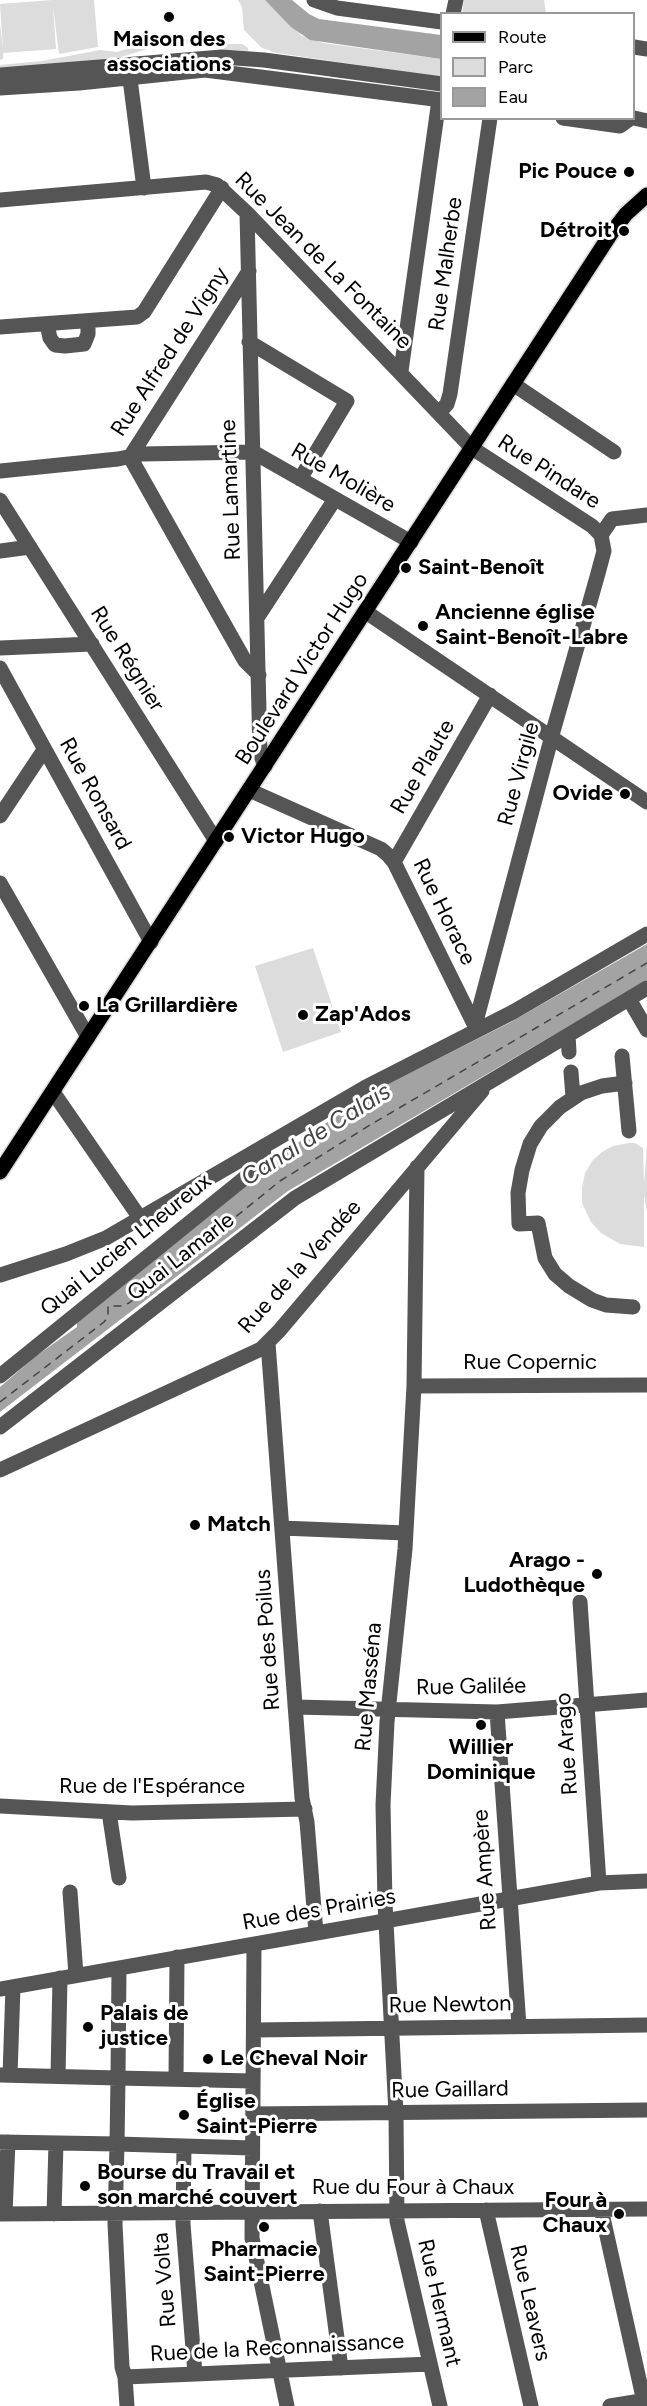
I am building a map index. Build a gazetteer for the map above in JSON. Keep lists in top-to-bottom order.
{
  "streets": {
    "main road": ["Boulevard Victor Hugo"],
    "street": [
      "Rue Jean de La Fontaine",
      "Rue Malherbe",
      "Rue Alfred de Vigny",
      "Rue Pindare",
      "Rue Molière",
      "Rue Lamartine",
      "Rue Régnier",
      "Rue Plaute",
      "Rue Virgile",
      "Rue Ronsard",
      "Rue Horace",
      "Quai Lucien Lheureux",
      "Quai Lamarle",
      "Rue de la Vendée",
      "Rue Copernic",
      "Rue des Poilus",
      "Rue Masséna",
      "Rue Galilée",
      "Rue Arago",
      "Rue de l'Espérance",
      "Rue Ampère",
      "Rue des Prairies",
      "Rue Newton",
      "Rue Gaillard",
      "Rue du Four à Chaux",
      "Rue Volta",
      "Rue Hermant",
      "Rue Leavers",
      "Rue de la Reconnaissance"
    ]
  },
  "crossings": [
    ["Rue Jean de La Fontaine", "Rue Malherbe"],
    ["Rue Jean de La Fontaine", "Rue Pindare"],
    ["Rue Jean de La Fontaine", "Rue Lamartine"],
    ["Rue Jean de La Fontaine", "Boulevard Victor Hugo"],
    ["Rue Alfred de Vigny", "Rue Lamartine"],
    ["Rue Pindare", "Boulevard Victor Hugo"],
    ["Rue Pindare", "Rue Virgile"],
    ["Rue Molière", "Rue Lamartine"],
    ["Rue Molière", "Boulevard Victor Hugo"],
    ["Rue Lamartine", "Boulevard Victor Hugo"],
    ["Rue Régnier", "Boulevard Victor Hugo"],
    ["Boulevard Victor Hugo", "Rue Ronsard"],
    ["Boulevard Victor Hugo", "Rue Horace"],
    ["Rue Plaute", "Rue Horace"],
    ["Rue Virgile", "Rue Horace"],
    ["Quai Lamarle", "Rue de la Vendée"],
    ["Rue de la Vendée", "Rue des Poilus"],
    ["Rue de la Vendée", "Rue Masséna"],
    ["Rue Copernic", "Rue Masséna"],
    ["Rue des Poilus", "Rue Galilée"],
    ["Rue des Poilus", "Rue de l'Espérance"],
    ["Rue des Poilus", "Rue des Prairies"],
    ["Rue Masséna", "Rue Galilée"],
    ["Rue Masséna", "Rue des Prairies"],
    ["Rue Masséna", "Rue Newton"],
    ["Rue Masséna", "Rue Gaillard"],
    ["Rue Masséna", "Rue du Four à Chaux"],
    ["Rue Masséna", "Rue Hermant"],
    ["Rue Galilée", "Rue Arago"],
    ["Rue Galilée", "Rue Ampère"],
    ["Rue Arago", "Rue des Prairies"],
    ["Rue Ampère", "Rue des Prairies"],
    ["Rue Ampère", "Rue Newton"],
    ["Rue du Four à Chaux", "Rue Volta"],
    ["Rue du Four à Chaux", "Rue Hermant"],
    ["Rue du Four à Chaux", "Rue Leavers"],
    ["Rue Volta", "Rue de la Reconnaissance"],
    ["Rue Hermant", "Rue de la Reconnaissance"]
  ],
  "water": ["Canal de Calais"],
  "places": [
    "Maison des associations",
    "Pic Pouce",
    "Détroit",
    "Saint-Benoît",
    "Ancienne église Saint-Benoît-Labre",
    "Ovide",
    "Victor Hugo",
    "La Grillardière",
    "Zap'Ados",
    "Match",
    "Arago - Ludothèque",
    "Willier Dominique",
    "Palais de justice",
    "Le Cheval Noir",
    "Église Saint-Pierre",
    "Bourse du Travail et son marché couvert",
    "Four à Chaux",
    "Pharmacie Saint-Pierre"
  ],
  "legend": ["Route", "Parc", "Eau"]
}
